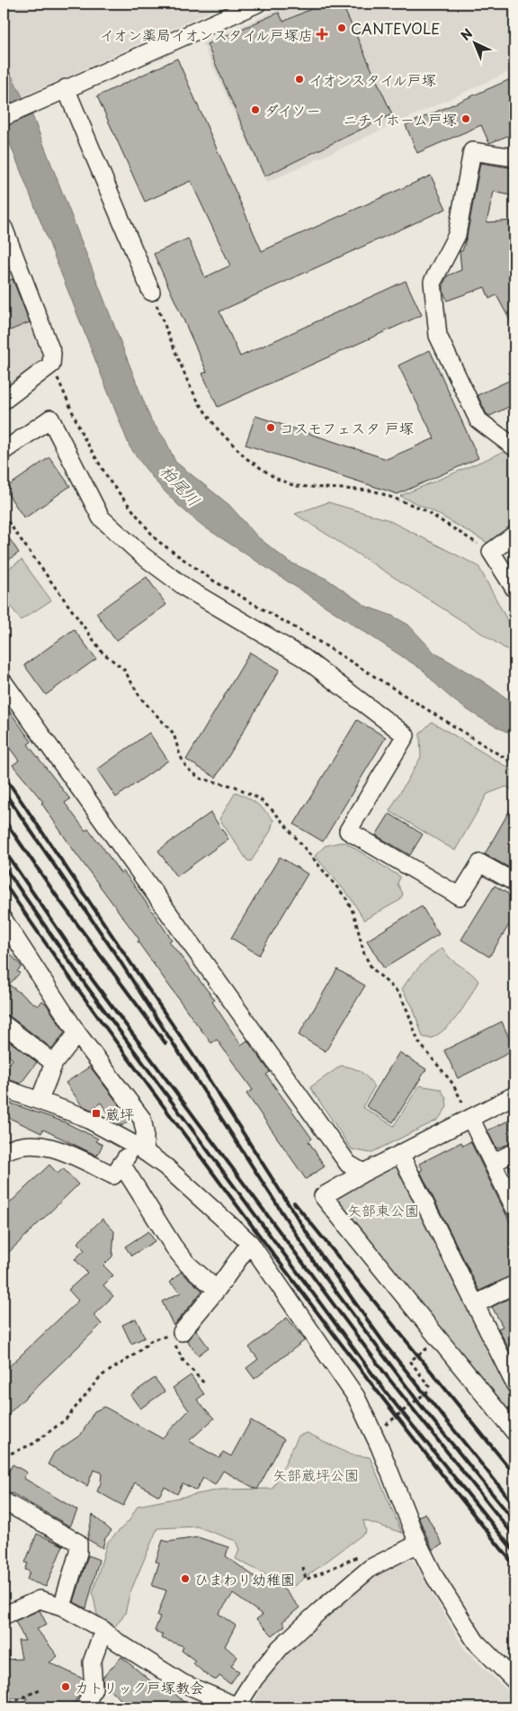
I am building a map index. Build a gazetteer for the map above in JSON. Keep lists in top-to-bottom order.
{
  "water": ["柏尾川"],
  "parks": ["矢部東公園", "矢部蔵坪公園"],
  "places": {
    "other": [
      "CANTEVOLE",
      "イオンスタイル戸塚",
      "ダイソー",
      "ニチイホーム戸塚",
      "コスモフェスタ 戸塚",
      "ひまわり幼稚園",
      "カトリック戸塚教会"
    ],
    "health": ["イオン薬局イオンスタイル戸塚店"],
    "transit": ["蔵坪"]
  },
  "north": "top left"
}
